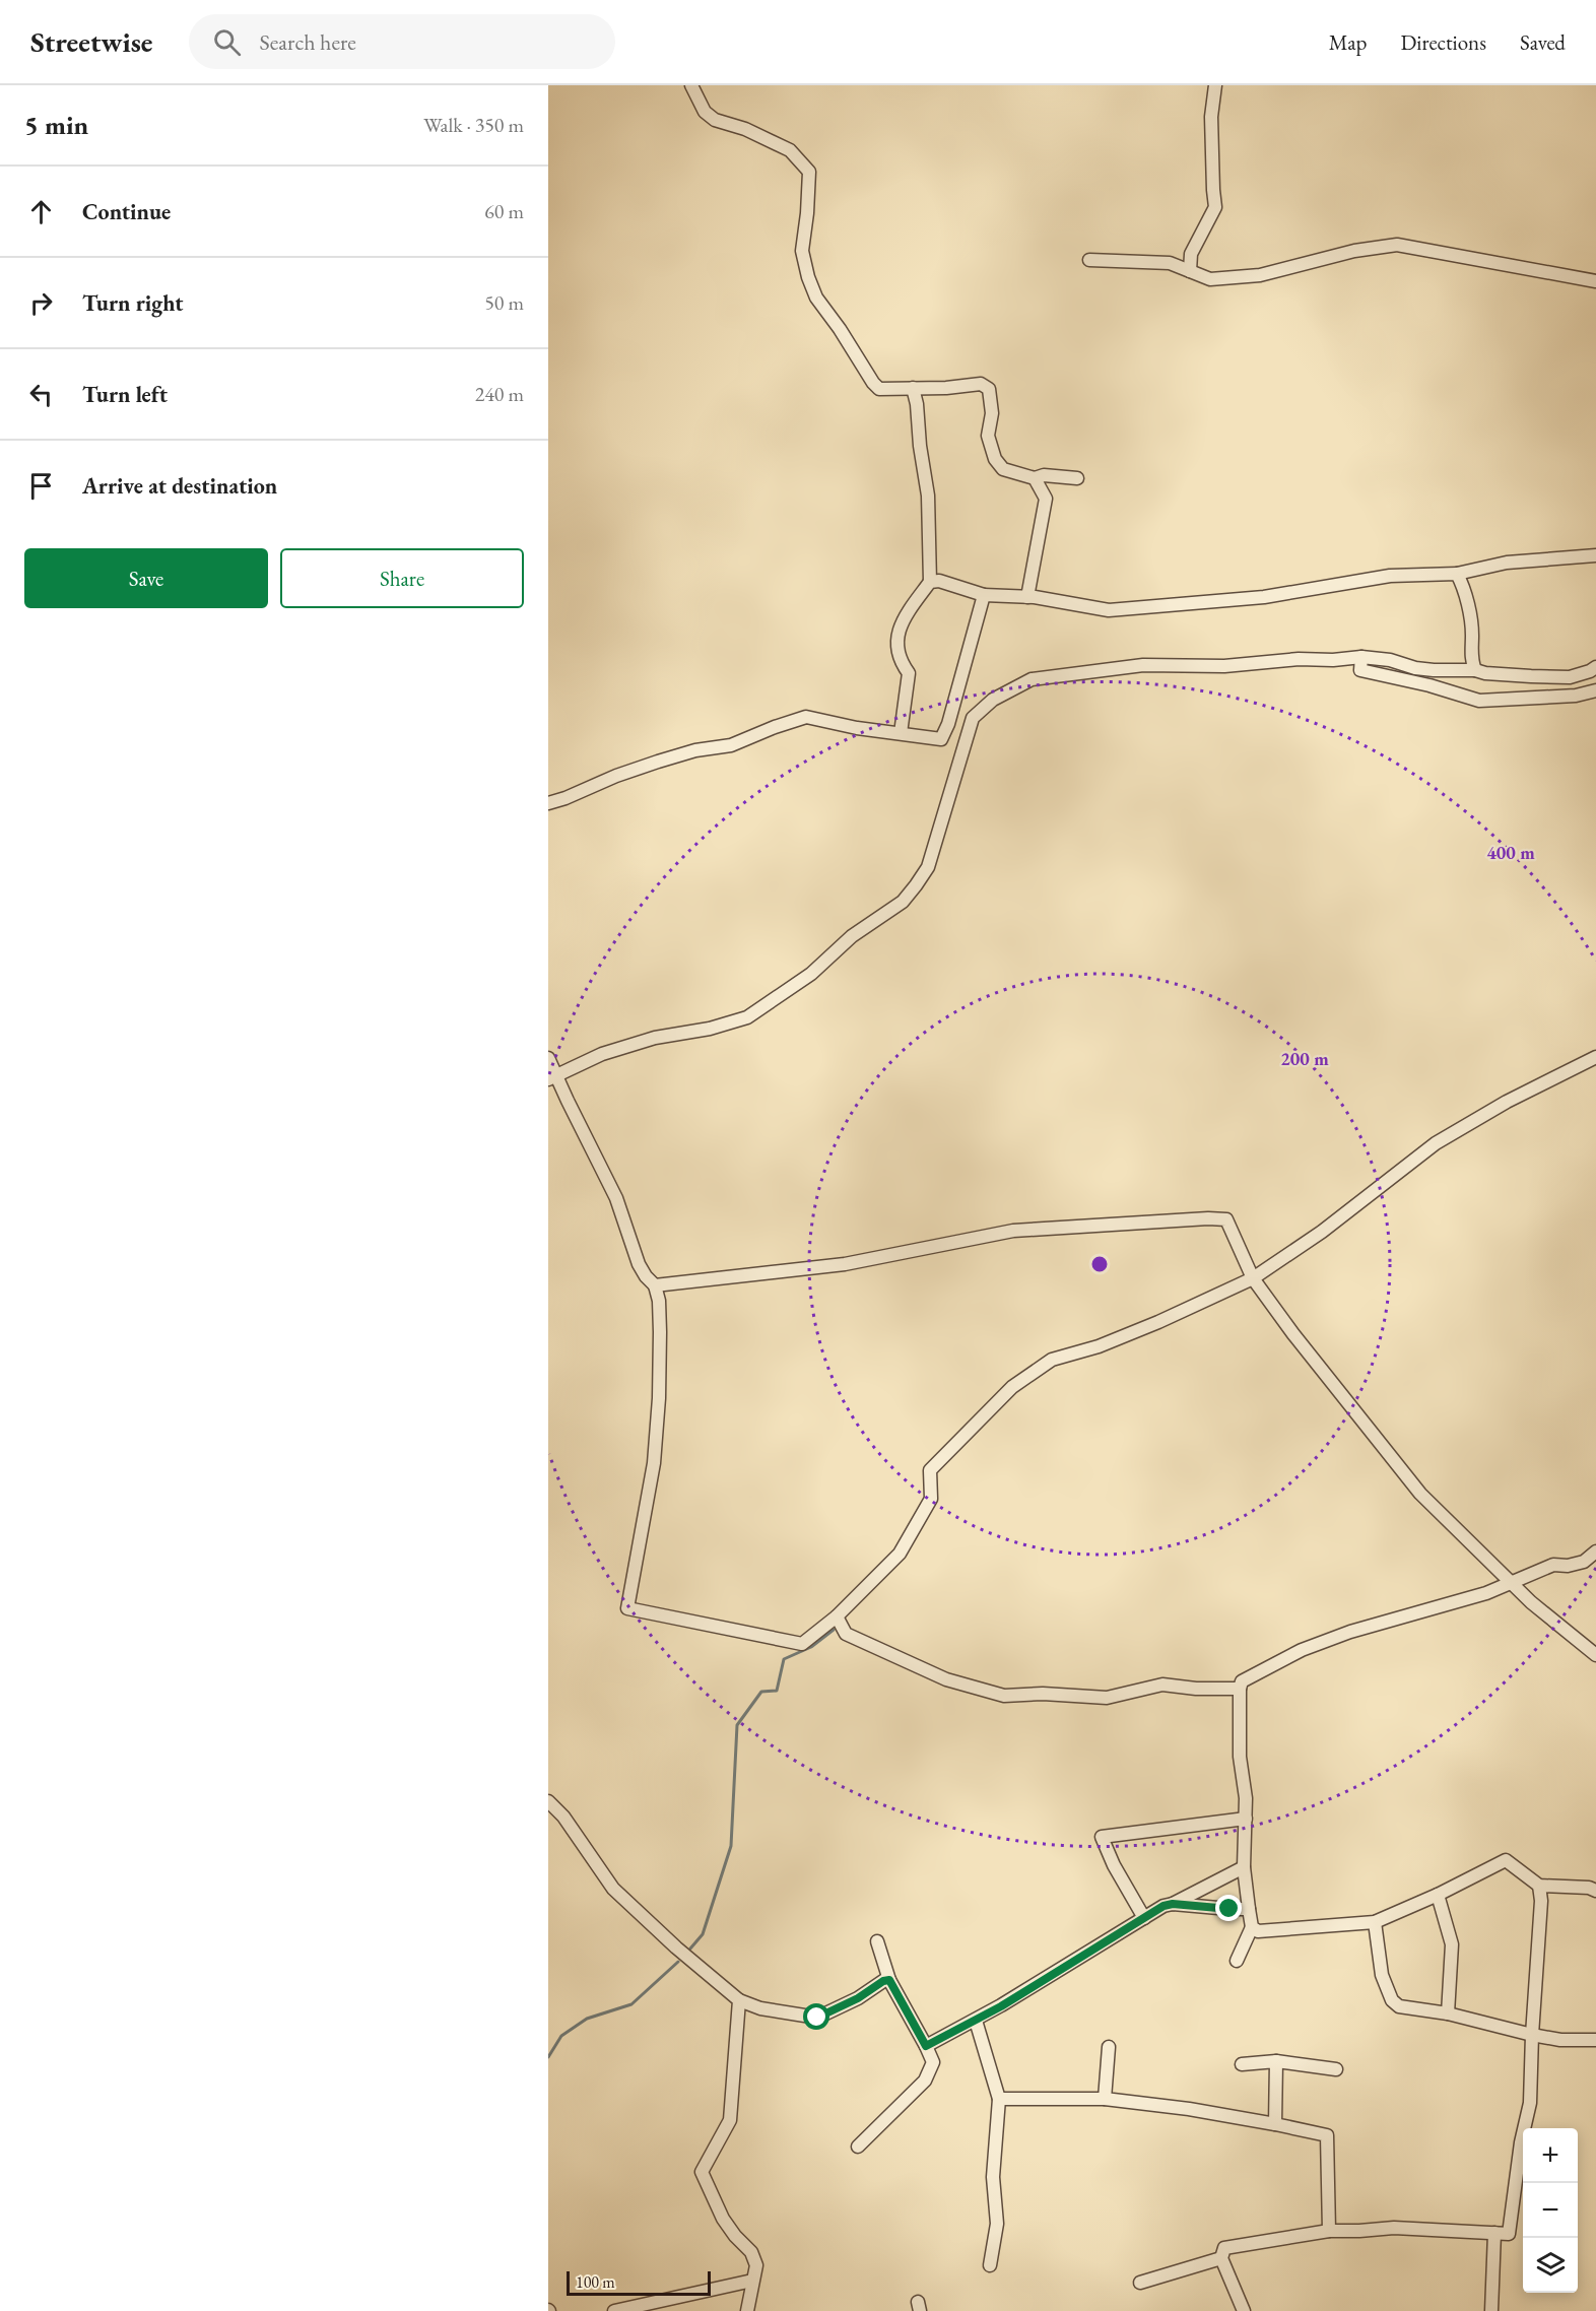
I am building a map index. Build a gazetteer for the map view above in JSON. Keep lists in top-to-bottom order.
{
  "scale_bar": "100 m",
  "page": {
    "header": "Streetwise",
    "search": "Search here",
    "nav": ["Map", "Directions", "Saved"],
    "heading": ["5 min", "Walk · 350 m"],
    "list": [
      ["Continue", "60 m"],
      ["Turn right", "50 m"],
      ["Turn left", "240 m"],
      "Arrive at destination"
    ],
    "buttons": ["Save", "Share"],
    "map_buttons": ["+", "−"],
    "scale": "100 m"
  },
  "rings": ["400 m", "200 m"]
}
